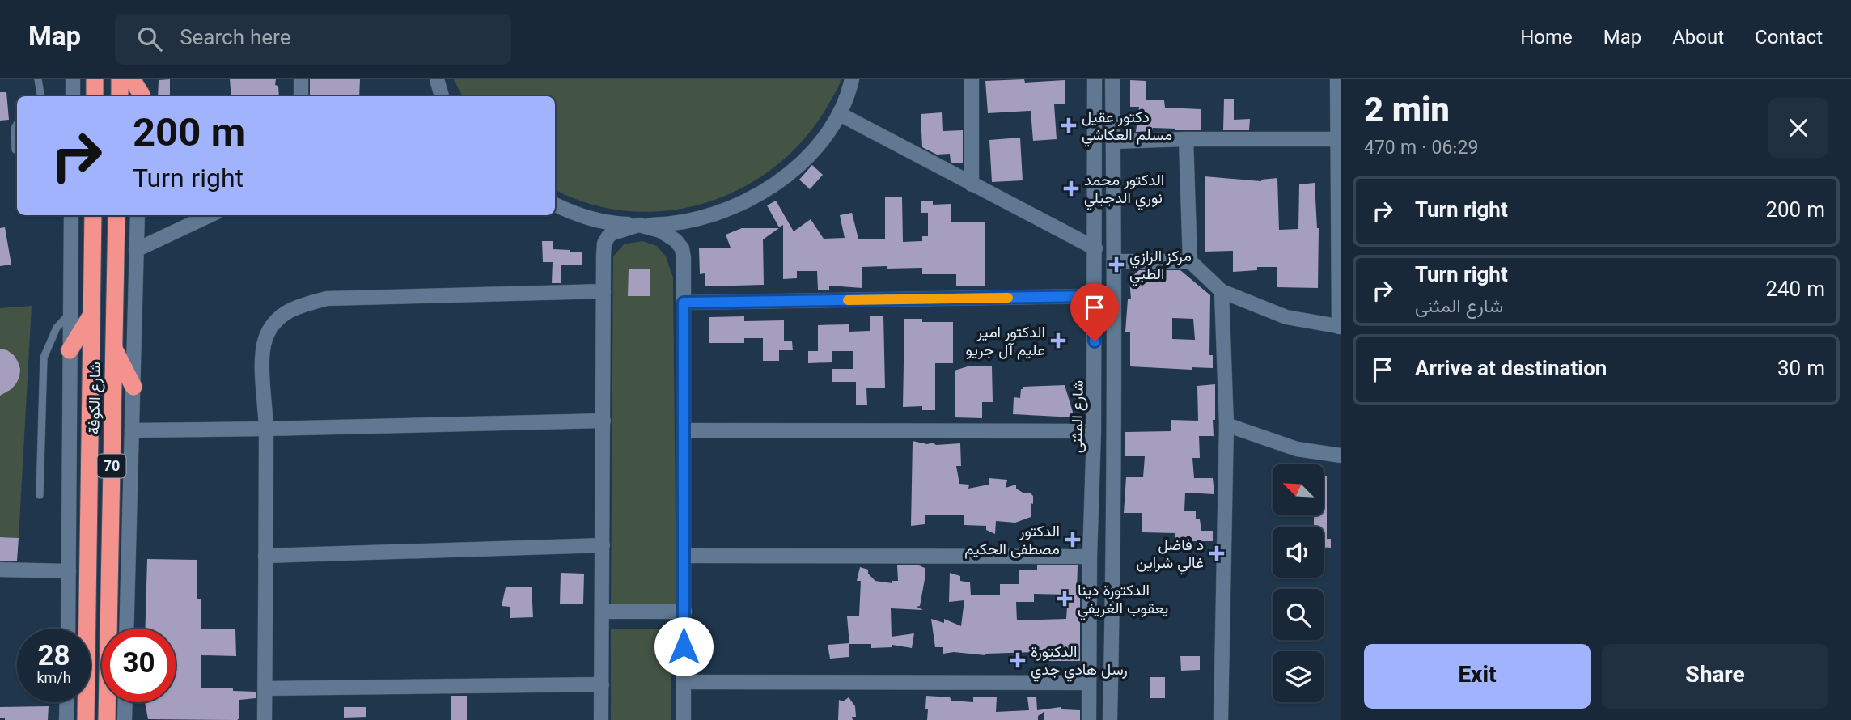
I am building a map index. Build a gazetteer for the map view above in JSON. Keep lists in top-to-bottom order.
{
  "streets": {
    "highway": ["شارع الكوفة", "70"],
    "street": ["شارع المثنى"]
  },
  "places": {
    "health": [
      "دكتور عقيل مسلم العكاشي",
      "الدكتور محمد نوري الدجيلي",
      "مركز الرازي الطبي",
      "الدكتور امير عليم آل جريو",
      "الدكتور مصطفى الحكيم",
      "د فاضل غالي شراين",
      "الدكتورة دينا يعقوب الغريفي",
      "الدكتورة رسل هادي جدي"
    ]
  },
  "north": "top left",
  "page": {
    "header": "Map",
    "search": "Search here",
    "nav": [
      "Home",
      "Map",
      "About",
      "Contact"
    ],
    "heading": ["2 min", "470 m · 06:29"],
    "turn": ["200 m", "Turn right"],
    "list": [
      {
        "name": "Turn right",
        "value": "200 m"
      },
      {
        "name": "Turn right",
        "note": "شارع المثنى",
        "value": "240 m"
      },
      {
        "name": "Arrive at destination",
        "value": "30 m"
      }
    ],
    "speed": "28 km/h",
    "limit": "30",
    "buttons": ["Exit", "Share"]
  }
}
